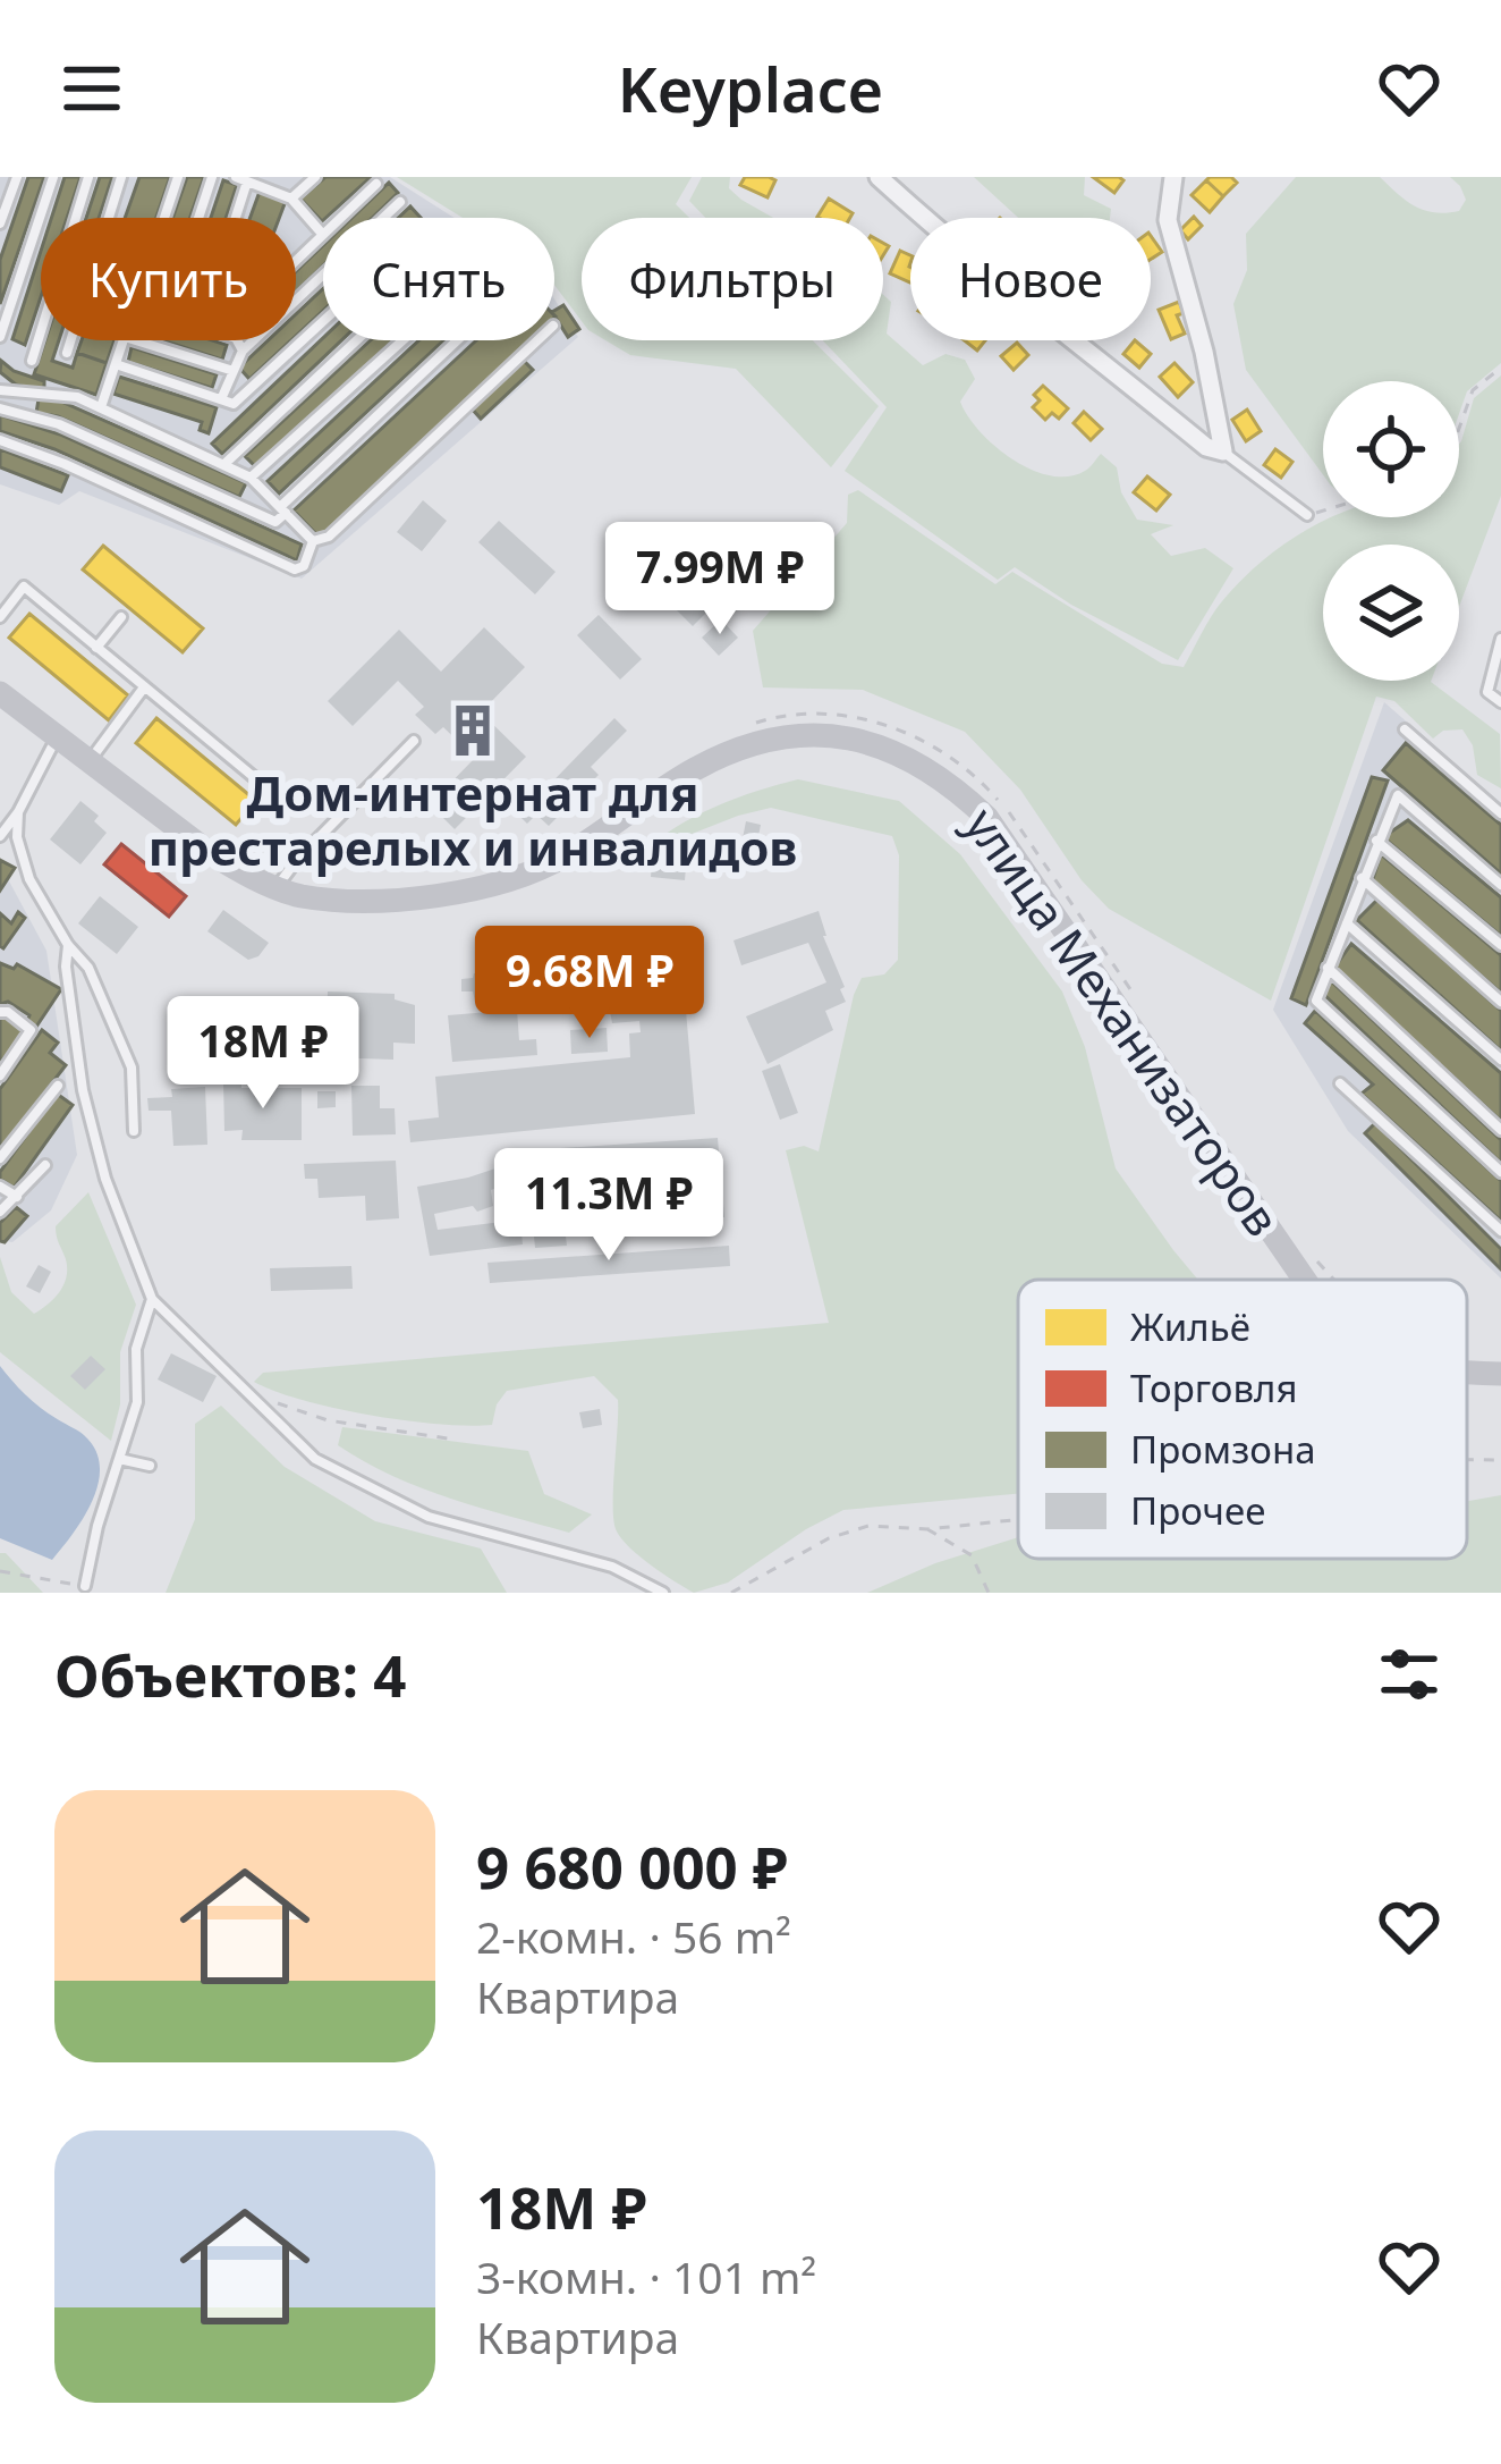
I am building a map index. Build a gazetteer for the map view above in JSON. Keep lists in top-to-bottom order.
{
  "streets": {
    "main road": ["улица Механизаторов"]
  },
  "places": {
    "building": ["Дом-интернат для престарелых и инвалидов"]
  },
  "legend": [
    "Жильё",
    "Торговля",
    "Промзона",
    "Прочее"
  ],
  "page": {
    "header": "Keyplace",
    "chip": [
      "Купить",
      "Снять",
      "Фильтры",
      "Новое"
    ],
    "price": [
      "7.99M ₽",
      "9.68M ₽",
      "18M ₽",
      "11.3M ₽"
    ],
    "heading": "Объектов: 4",
    "list": [
      {
        "name": "9 680 000 ₽",
        "note": "2-комн. · 56 m² · Квартира"
      },
      {
        "name": "18M ₽",
        "note": "3-комн. · 101 m² · Квартира"
      }
    ]
  }
}
